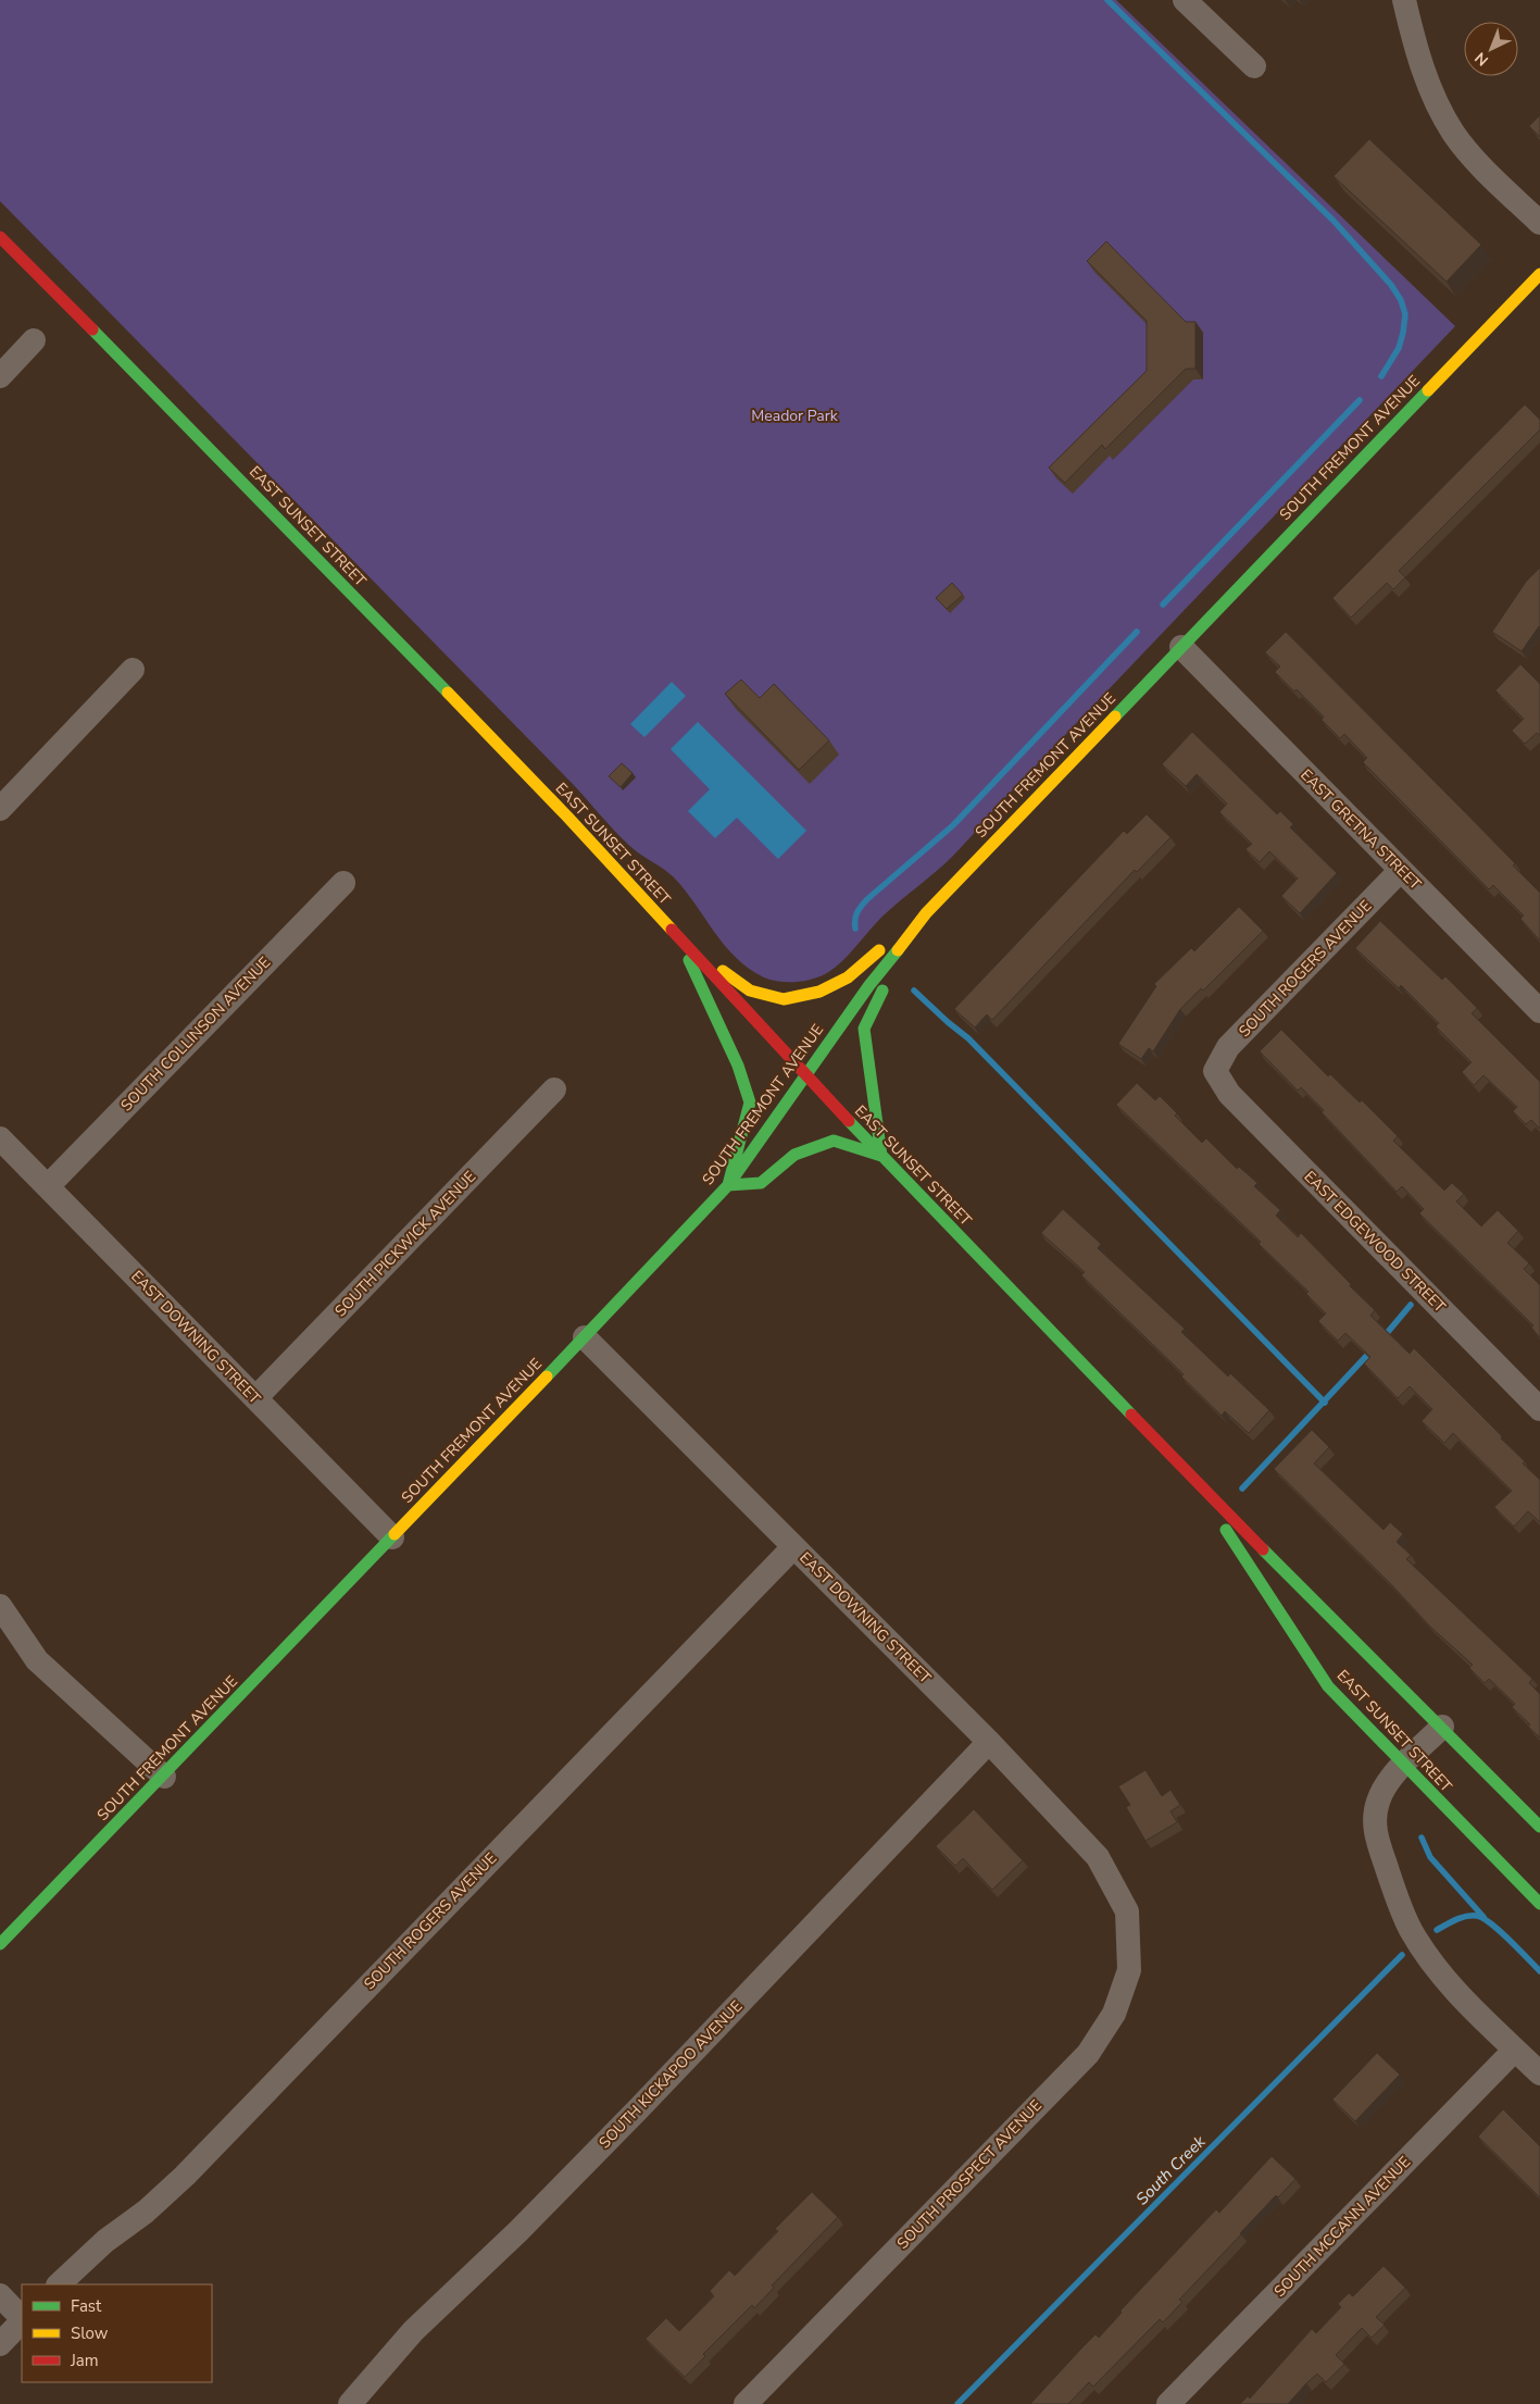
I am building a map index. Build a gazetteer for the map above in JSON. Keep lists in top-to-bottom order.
{
  "streets": {
    "main road": ["SOUTH FREMONT AVENUE", "EAST SUNSET STREET"],
    "street": [
      "EAST GRETNA STREET",
      "SOUTH ROGERS AVENUE",
      "SOUTH COLLINSON AVENUE",
      "EAST EDGEWOOD STREET",
      "SOUTH PICKWICK AVENUE",
      "EAST DOWNING STREET",
      "SOUTH KICKAPOO AVENUE",
      "SOUTH PROSPECT AVENUE",
      "SOUTH MCCANN AVENUE"
    ]
  },
  "crossings": [
    ["SOUTH FREMONT AVENUE", "EAST SUNSET STREET"],
    ["SOUTH FREMONT AVENUE", "EAST GRETNA STREET"],
    ["SOUTH FREMONT AVENUE", "EAST DOWNING STREET"],
    ["EAST GRETNA STREET", "SOUTH ROGERS AVENUE"],
    ["SOUTH ROGERS AVENUE", "EAST EDGEWOOD STREET"],
    ["SOUTH ROGERS AVENUE", "EAST DOWNING STREET"],
    ["SOUTH COLLINSON AVENUE", "EAST DOWNING STREET"],
    ["SOUTH PICKWICK AVENUE", "EAST DOWNING STREET"],
    ["EAST DOWNING STREET", "SOUTH KICKAPOO AVENUE"],
    ["EAST DOWNING STREET", "SOUTH PROSPECT AVENUE"]
  ],
  "water": ["South Creek"],
  "parks": ["Meador Park"],
  "legend": ["Fast", "Slow", "Jam"],
  "north": "bottom left"
}
